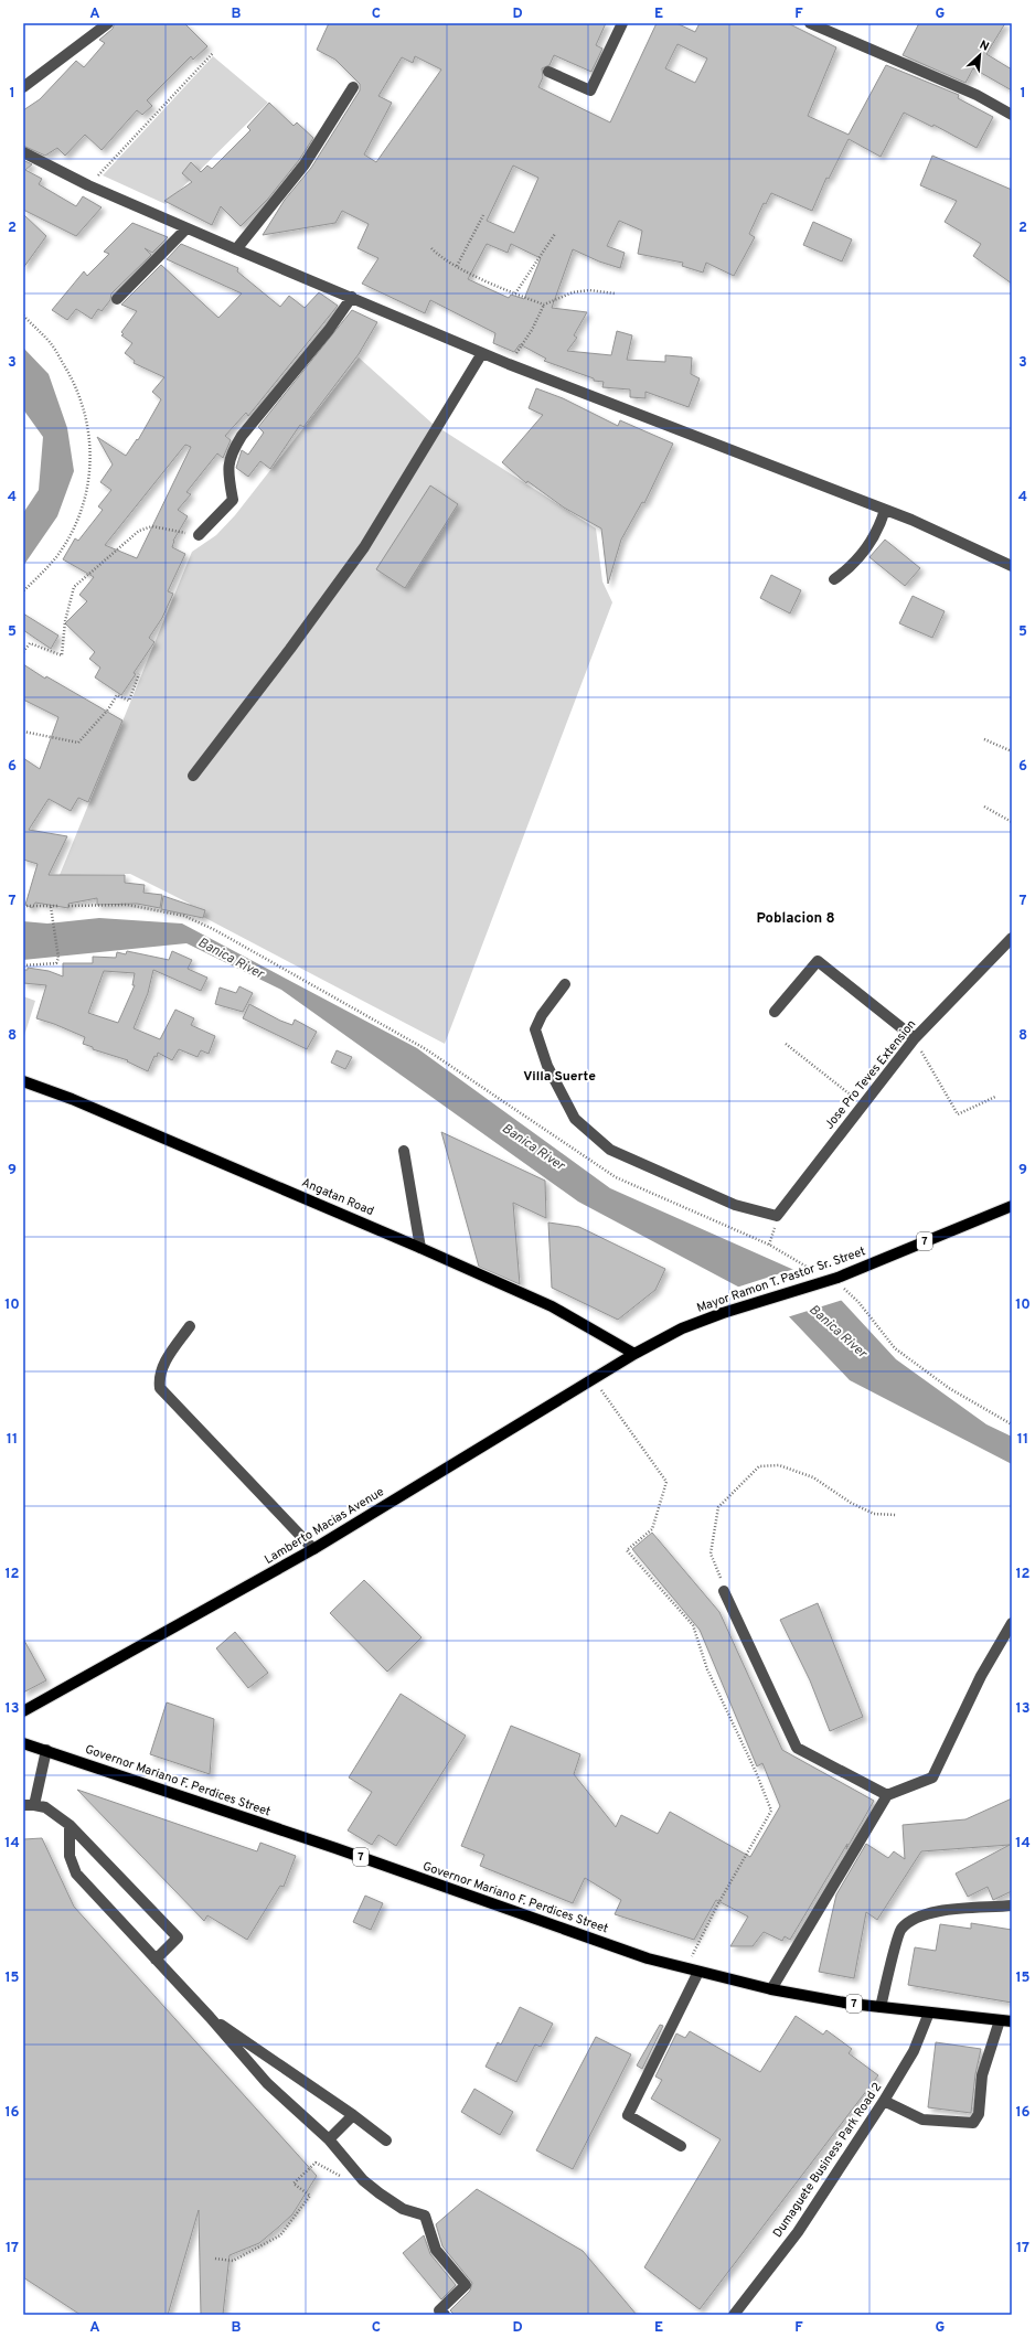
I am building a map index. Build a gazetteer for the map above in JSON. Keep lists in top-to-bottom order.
{
  "streets": {
    "main road": [
      "Angatan Road",
      "7",
      "Mayor Ramon T. Pastor Sr. Street",
      "Lamberto Macias Avenue",
      "Governor Mariano F. Perdices Street"
    ],
    "street": ["Jose Pro Teves Extension", "Dumaguete Business Park Road 2"]
  },
  "crossings": [
    ["Angatan Road", "Mayor Ramon T. Pastor Sr. Street"],
    ["Angatan Road", "Lamberto Macias Avenue"],
    ["Mayor Ramon T. Pastor Sr. Street", "Lamberto Macias Avenue"],
    ["Governor Mariano F. Perdices Street", "Dumaguete Business Park Road 2"]
  ],
  "districts": ["Poblacion 8", "Villa Suerte"],
  "water": ["Banica River"],
  "north": "top right",
  "grid": {
    "columns": [
      "A",
      "B",
      "C",
      "D",
      "E",
      "F",
      "G"
    ],
    "rows": [
      "1",
      "2",
      "3",
      "4",
      "5",
      "6",
      "7",
      "8",
      "9",
      "10",
      "11",
      "12",
      "13",
      "14",
      "15",
      "16",
      "17"
    ]
  }
}
